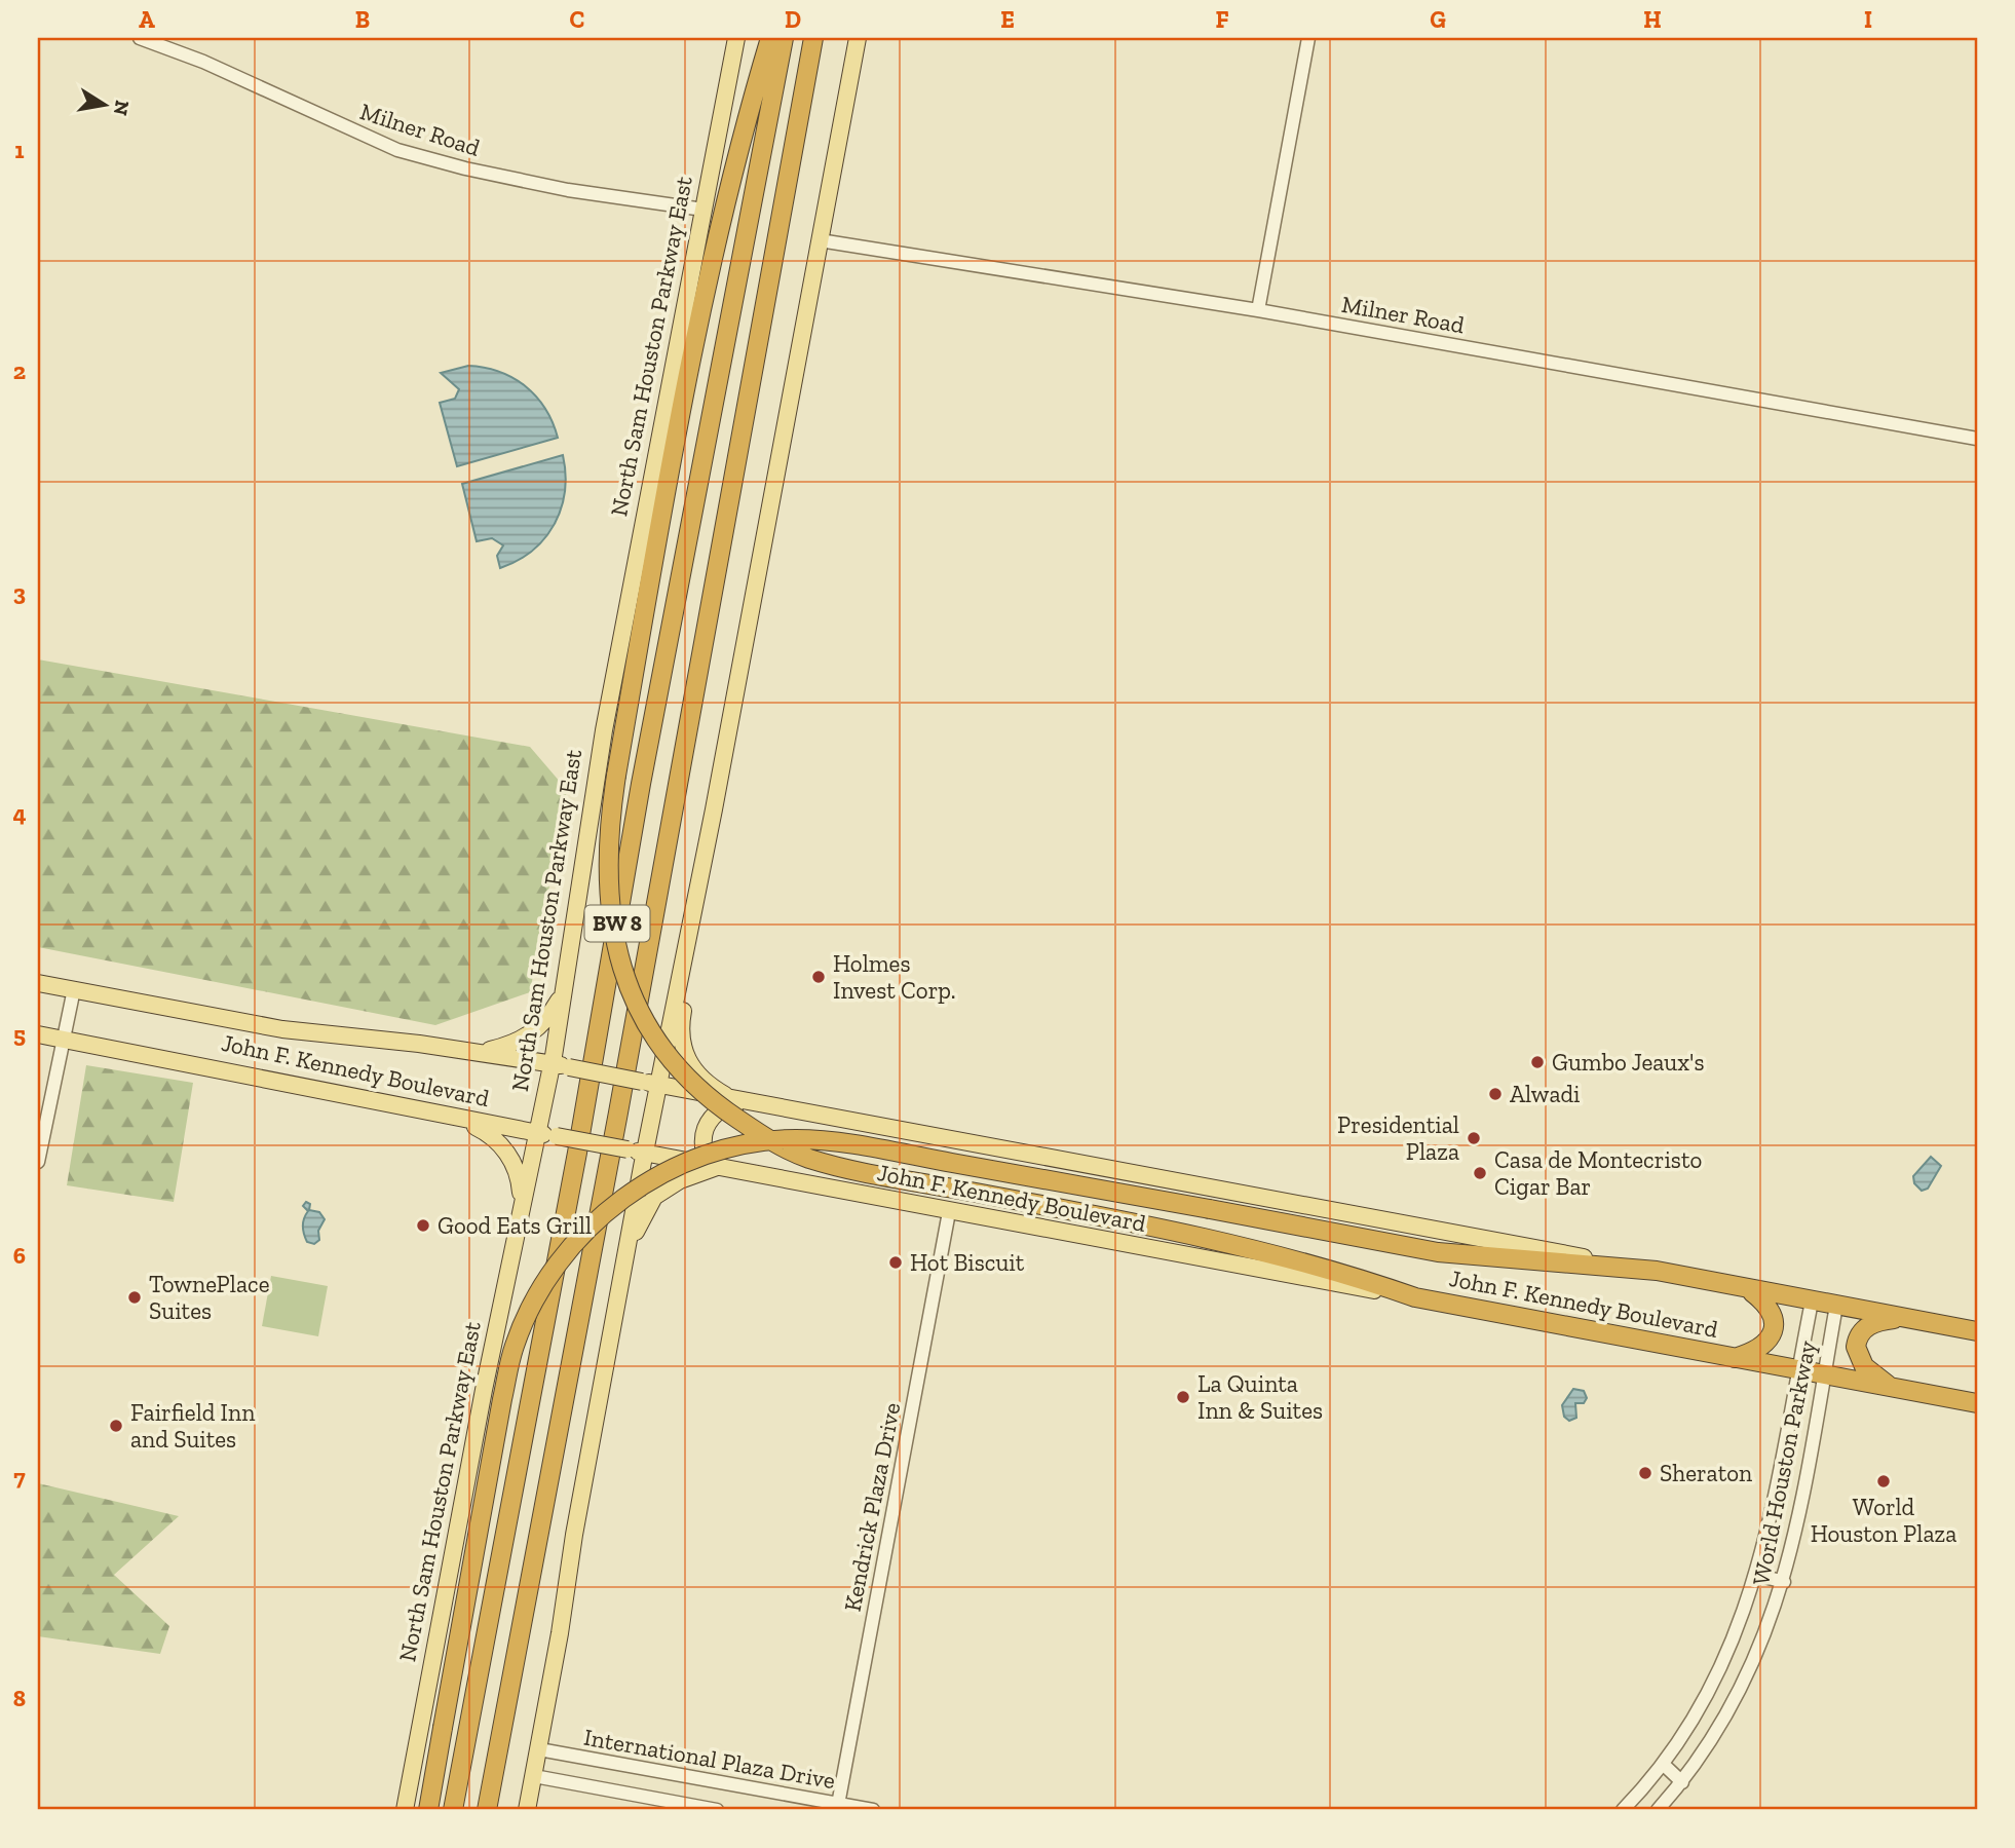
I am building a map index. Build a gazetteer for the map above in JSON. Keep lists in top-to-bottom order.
{
  "streets": {
    "highway": ["BW 8", "John F. Kennedy Boulevard"],
    "main road": ["North Sam Houston Parkway East"],
    "street": [
      "Milner Road",
      "World Houston Parkway",
      "Kendrick Plaza Drive",
      "International Plaza Drive"
    ]
  },
  "crossings": [
    ["Milner Road", "North Sam Houston Parkway East"],
    ["North Sam Houston Parkway East", "John F. Kennedy Boulevard"],
    ["John F. Kennedy Boulevard", "World Houston Parkway"],
    ["John F. Kennedy Boulevard", "Kendrick Plaza Drive"],
    ["Kendrick Plaza Drive", "International Plaza Drive"]
  ],
  "places": [
    "Holmes Invest Corp.",
    "Gumbo Jeaux's",
    "Alwadi",
    "Presidential Plaza",
    "Casa de Montecristo Cigar Bar",
    "Good Eats Grill",
    "Hot Biscuit",
    "TownePlace Suites",
    "La Quinta Inn & Suites",
    "Fairfield Inn and Suites",
    "Sheraton",
    "World Houston Plaza"
  ],
  "north": "right",
  "grid": {
    "columns": [
      "A",
      "B",
      "C",
      "D",
      "E",
      "F",
      "G",
      "H",
      "I"
    ],
    "rows": [
      "1",
      "2",
      "3",
      "4",
      "5",
      "6",
      "7",
      "8"
    ]
  }
}
